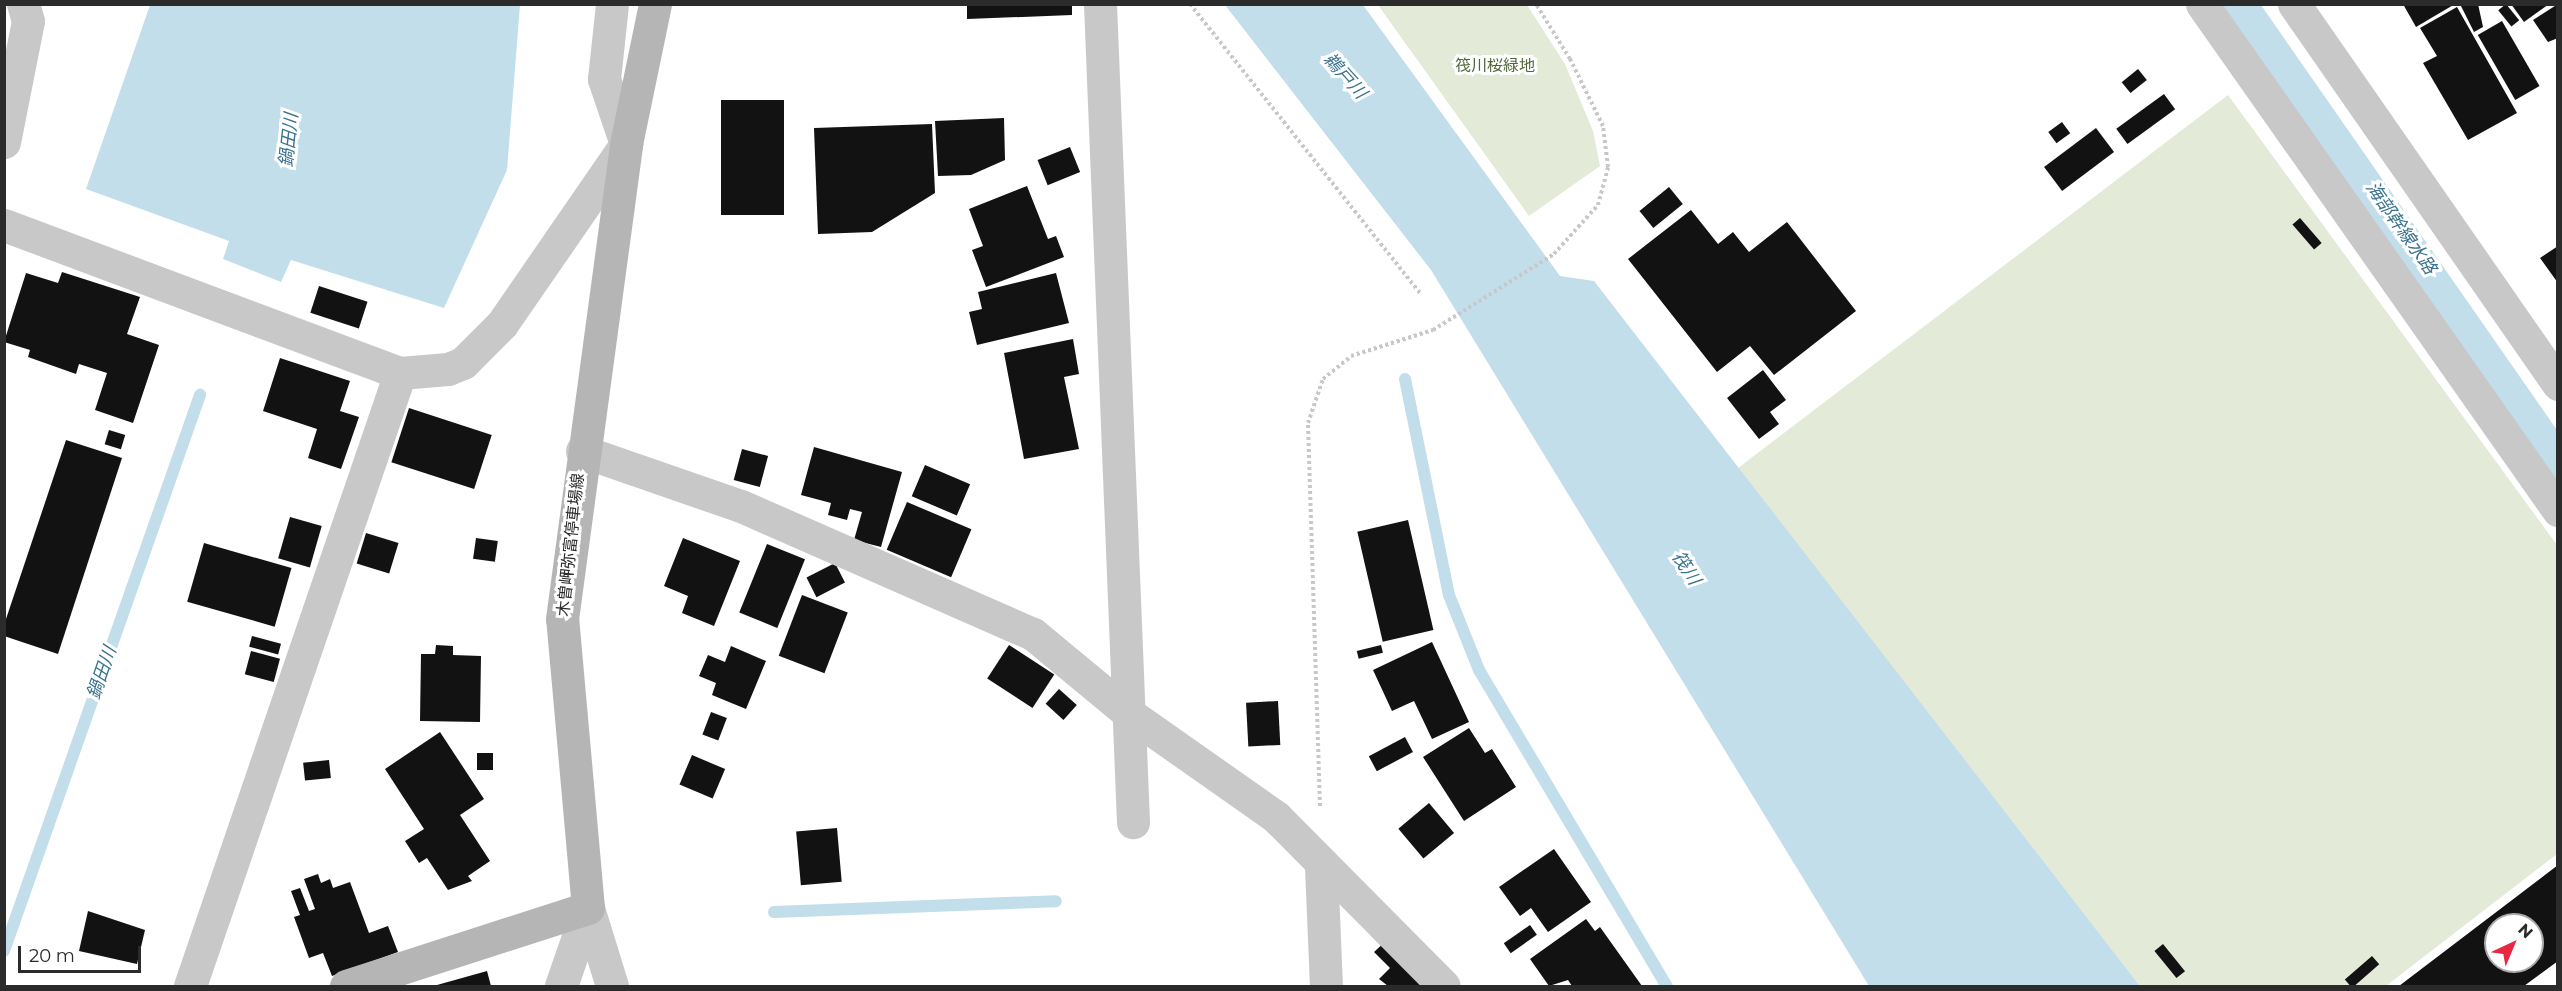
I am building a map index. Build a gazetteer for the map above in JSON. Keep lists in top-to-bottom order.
{
  "streets": {
    "main road": ["木曽岬弥富停車場線"]
  },
  "water": [
    "鵜戸川",
    "鍋田川",
    "海部幹線水路",
    "筏川"
  ],
  "parks": ["筏川桜緑地"],
  "scale_bar": "20 m",
  "north": "top right"
}
